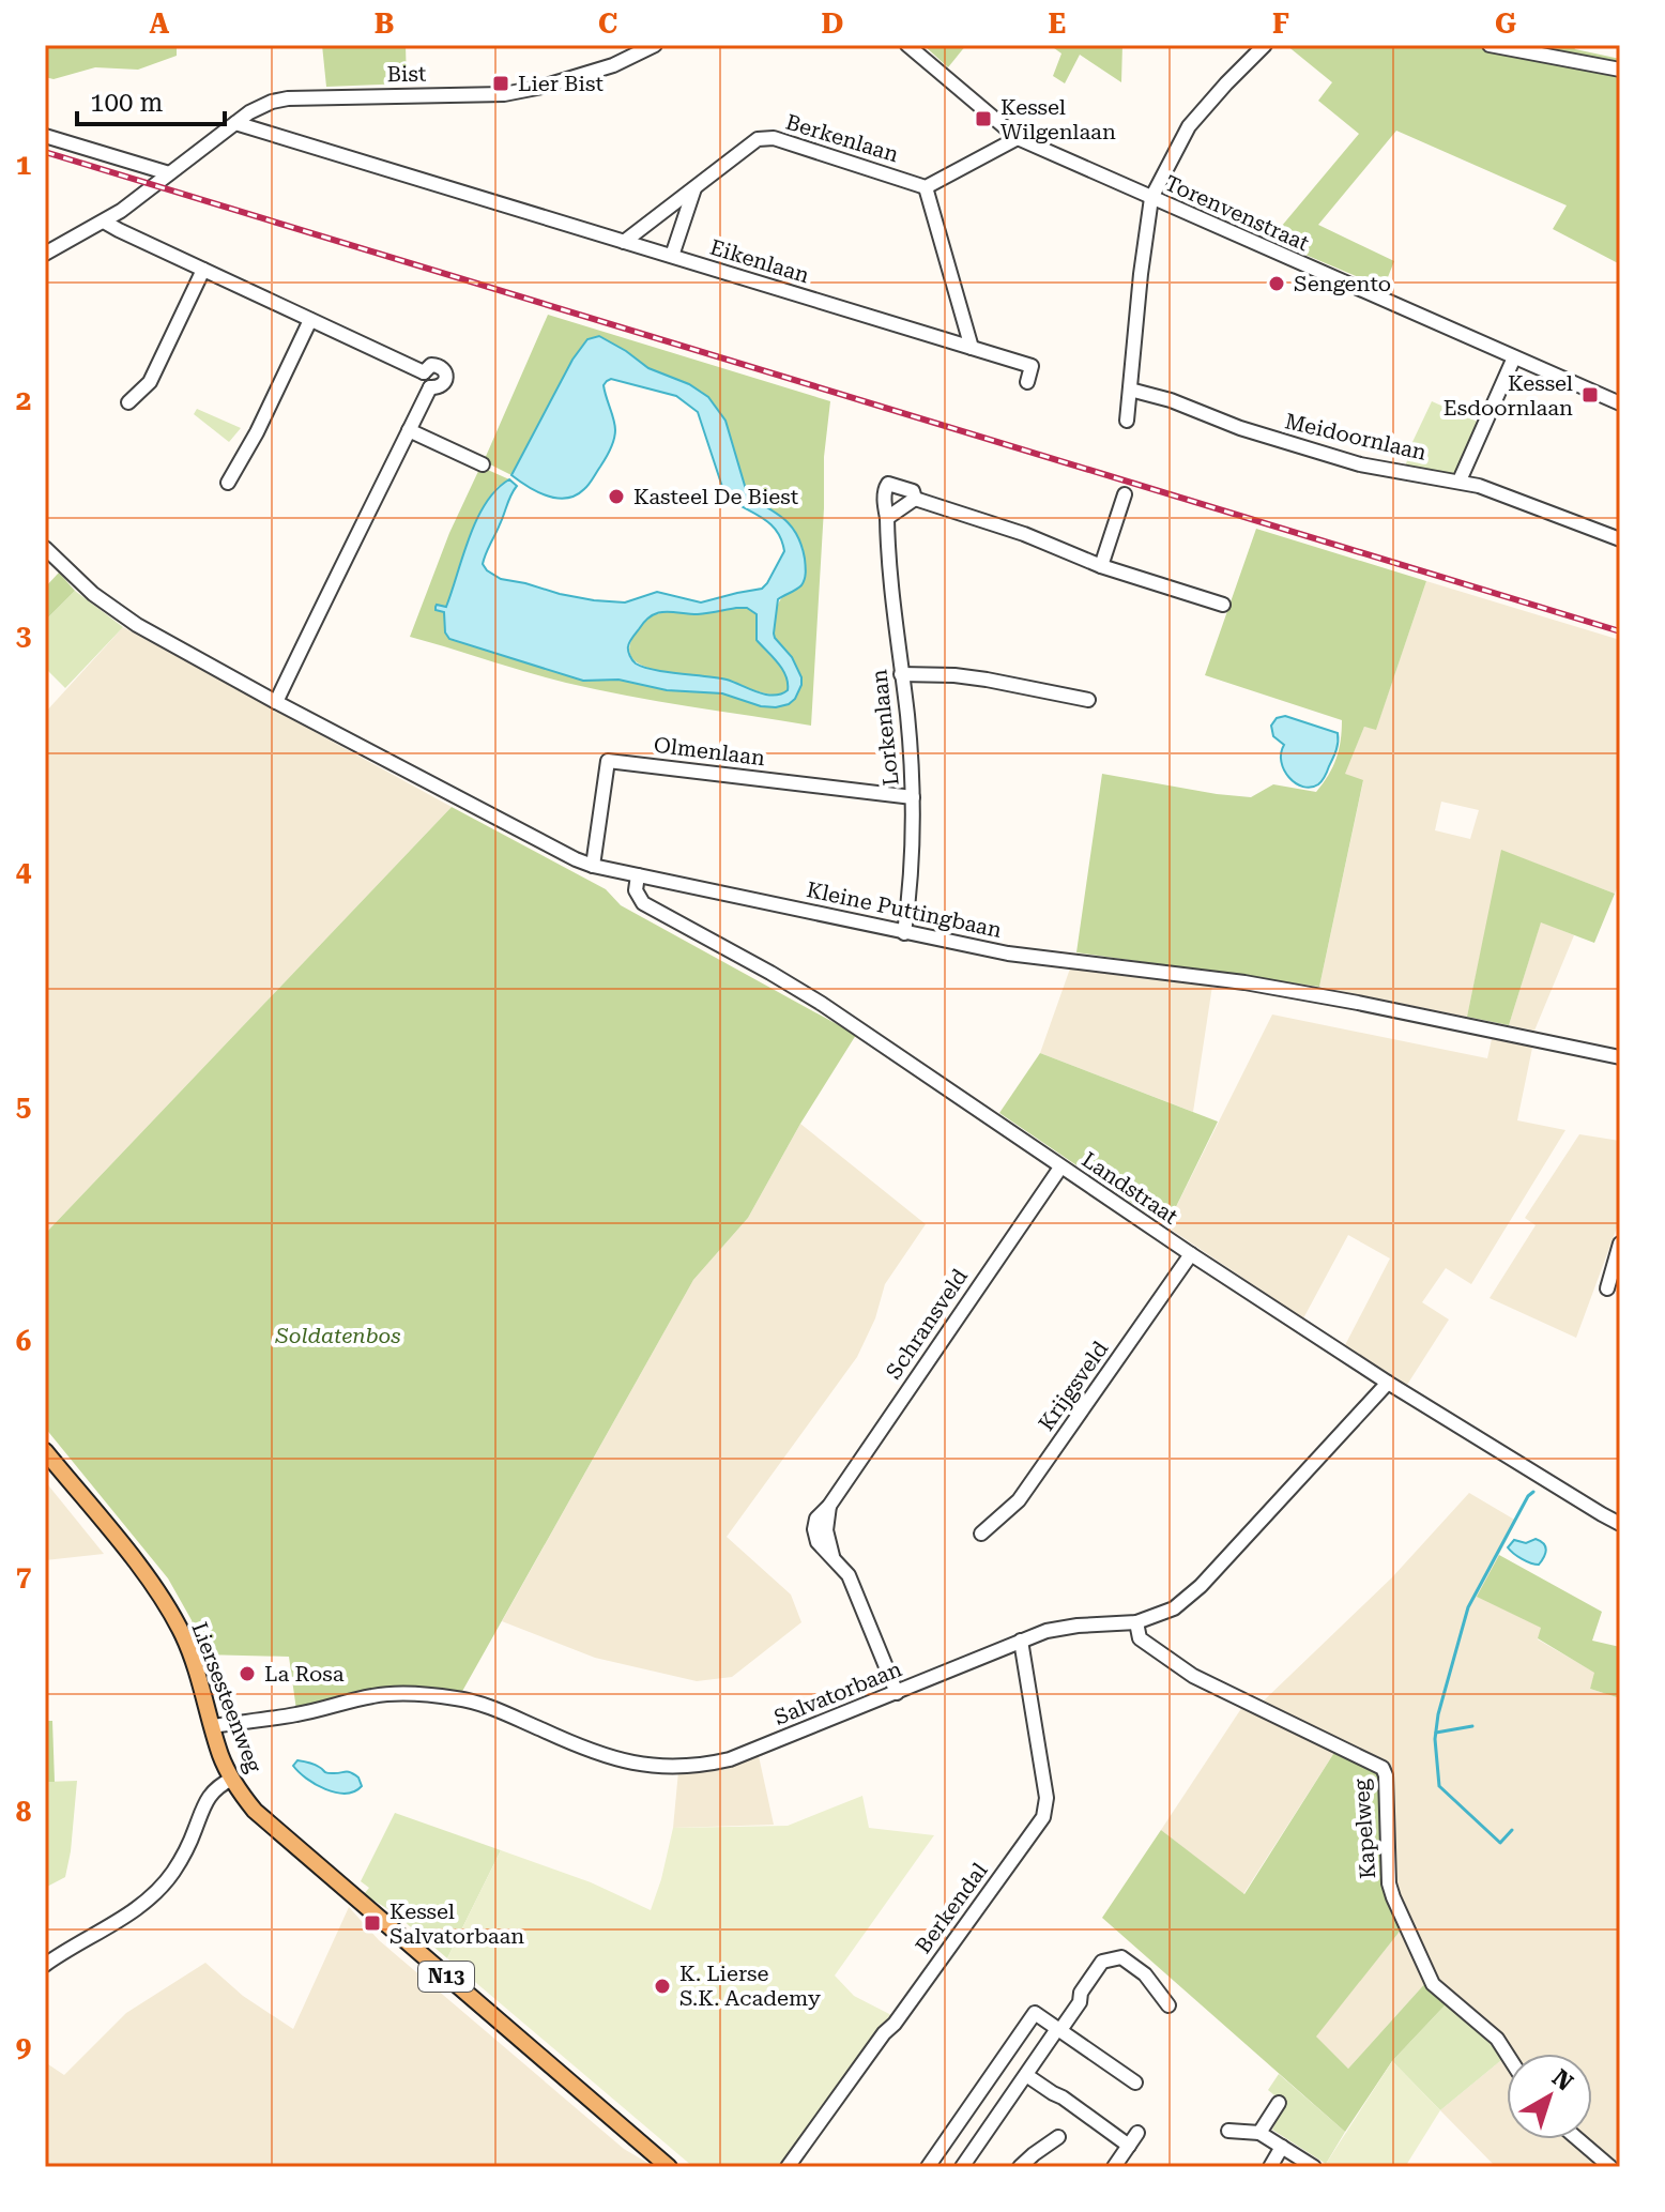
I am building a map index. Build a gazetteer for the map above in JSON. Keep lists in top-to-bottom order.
{
  "streets": {
    "main road": ["Liersesteenweg", "N13"],
    "street": [
      "Bist",
      "Berkenlaan",
      "Torenvenstraat",
      "Eikenlaan",
      "Meidoornlaan",
      "Lorkenlaan",
      "Olmenlaan",
      "Kleine Puttingbaan",
      "Landstraat",
      "Schransveld",
      "Krijgsveld",
      "Salvatorbaan",
      "Kapelweg",
      "Berkendal"
    ]
  },
  "crossings": [
    ["Bist", "Eikenlaan"],
    ["Berkenlaan", "Eikenlaan"],
    ["Lorkenlaan", "Olmenlaan"],
    ["Lorkenlaan", "Kleine Puttingbaan"],
    ["Olmenlaan", "Kleine Puttingbaan"],
    ["Kleine Puttingbaan", "Landstraat"],
    ["Landstraat", "Schransveld"],
    ["Landstraat", "Krijgsveld"],
    ["Landstraat", "Salvatorbaan"],
    ["Schransveld", "Salvatorbaan"],
    ["Salvatorbaan", "Liersesteenweg"],
    ["Salvatorbaan", "Kapelweg"],
    ["Salvatorbaan", "Berkendal"]
  ],
  "parks": ["Soldatenbos"],
  "places": {
    "transit": [
      "Lier Bist",
      "Kessel Wilgenlaan",
      "Kessel Esdoornlaan",
      "Kessel Salvatorbaan"
    ],
    "other": [
      "Sengento",
      "Kasteel De Biest",
      "La Rosa",
      "K. Lierse S.K. Academy"
    ]
  },
  "scale_bar": "100 m",
  "north": "top right",
  "grid": {
    "columns": [
      "A",
      "B",
      "C",
      "D",
      "E",
      "F",
      "G"
    ],
    "rows": [
      "1",
      "2",
      "3",
      "4",
      "5",
      "6",
      "7",
      "8",
      "9"
    ]
  }
}
